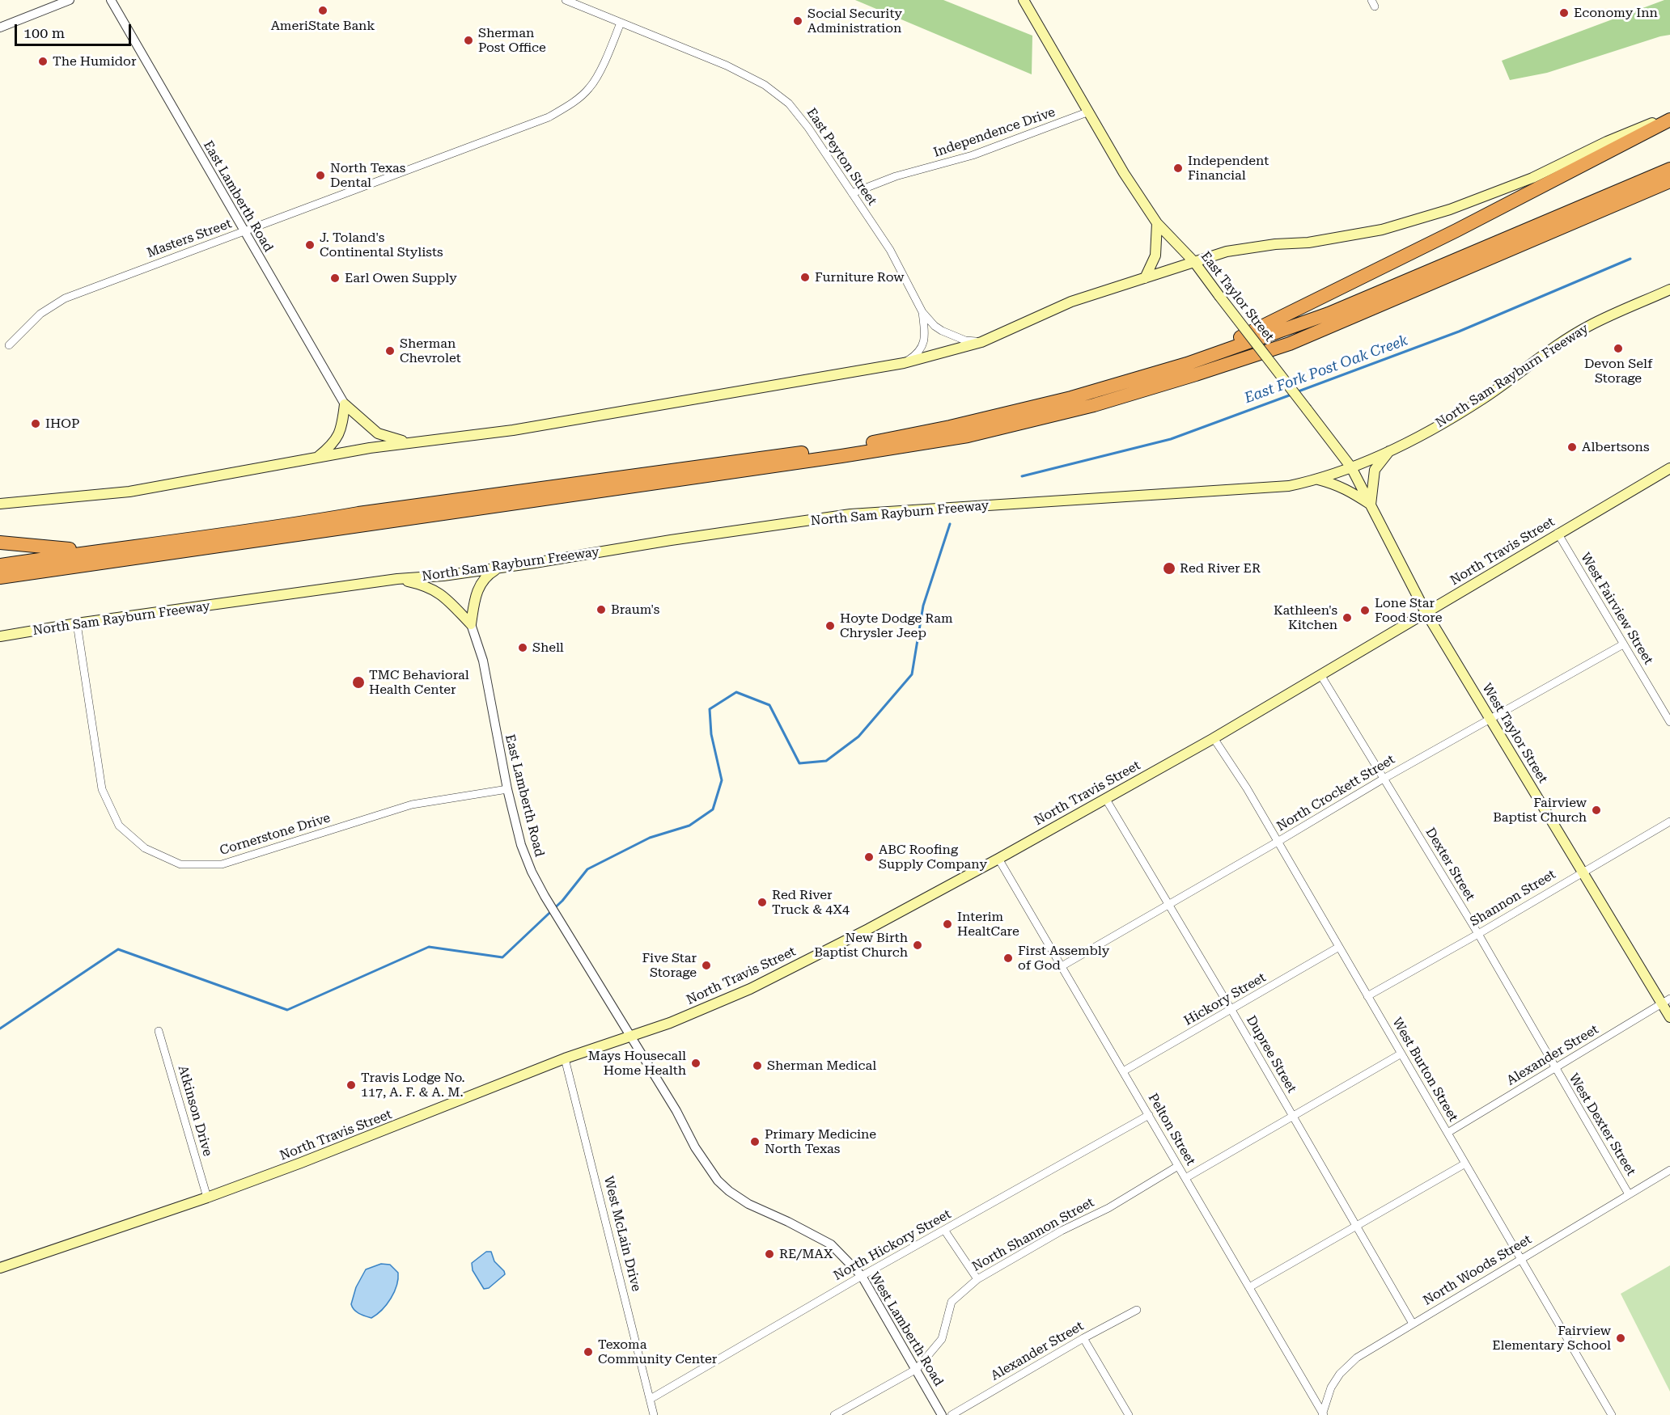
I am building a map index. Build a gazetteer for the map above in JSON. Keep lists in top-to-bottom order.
{
  "streets": {
    "main road": [
      "East Taylor Street",
      "North Sam Rayburn Freeway",
      "North Travis Street",
      "West Taylor Street"
    ],
    "street": [
      "Independence Drive",
      "East Peyton Street",
      "East Lamberth Road",
      "Masters Street",
      "West Fairview Street",
      "North Crockett Street",
      "Cornerstone Drive",
      "Dexter Street",
      "Shannon Street",
      "Hickory Street",
      "Dupree Street",
      "Alexander Street",
      "West Burton Street",
      "Atkinson Drive",
      "West Dexter Street",
      "Pelton Street",
      "West McLain Drive",
      "North Shannon Street",
      "North Hickory Street",
      "North Woods Street",
      "West Lamberth Road"
    ]
  },
  "crossings": [
    ["Independence Drive", "East Peyton Street"],
    ["Independence Drive", "East Taylor Street"],
    ["East Peyton Street", "Masters Street"],
    ["East Lamberth Road", "Masters Street"],
    ["East Lamberth Road", "North Travis Street"],
    ["East Lamberth Road", "Cornerstone Drive"],
    ["East Lamberth Road", "West Lamberth Road"],
    ["East Taylor Street", "North Sam Rayburn Freeway"],
    ["East Taylor Street", "North Travis Street"],
    ["East Taylor Street", "West Taylor Street"],
    ["North Sam Rayburn Freeway", "Cornerstone Drive"],
    ["North Travis Street", "West Fairview Street"],
    ["North Travis Street", "West Taylor Street"],
    ["North Travis Street", "Dexter Street"],
    ["North Travis Street", "Dupree Street"],
    ["North Travis Street", "West Burton Street"],
    ["North Travis Street", "Atkinson Drive"],
    ["North Travis Street", "Pelton Street"],
    ["North Travis Street", "West McLain Drive"],
    ["North Travis Street", "West Lamberth Road"],
    ["West Fairview Street", "North Crockett Street"],
    ["West Taylor Street", "North Crockett Street"],
    ["West Taylor Street", "Shannon Street"],
    ["West Taylor Street", "Alexander Street"],
    ["North Crockett Street", "Dexter Street"],
    ["North Crockett Street", "Dupree Street"],
    ["North Crockett Street", "West Burton Street"],
    ["North Crockett Street", "Pelton Street"],
    ["Dexter Street", "Shannon Street"],
    ["Dexter Street", "Alexander Street"],
    ["Dexter Street", "West Dexter Street"],
    ["Shannon Street", "West Burton Street"],
    ["Hickory Street", "Dupree Street"],
    ["Hickory Street", "West Burton Street"],
    ["Hickory Street", "Pelton Street"],
    ["Dupree Street", "North Woods Street"],
    ["Alexander Street", "West Burton Street"],
    ["Alexander Street", "West Dexter Street"],
    ["West Burton Street", "North Woods Street"],
    ["West Dexter Street", "North Woods Street"],
    ["Pelton Street", "North Shannon Street"],
    ["Pelton Street", "North Hickory Street"],
    ["Pelton Street", "North Woods Street"],
    ["West McLain Drive", "North Hickory Street"],
    ["North Shannon Street", "West Lamberth Road"],
    ["North Hickory Street", "West Lamberth Road"]
  ],
  "water": ["East Fork Post Oak Creek"],
  "places": [
    "AmeriState Bank",
    "Economy Inn",
    "Social Security Administration",
    "Sherman Post Office",
    "The Humidor",
    "Independent Financial",
    "North Texas Dental",
    "J. Toland's Continental Stylists",
    "Furniture Row",
    "Earl Owen Supply",
    "Devon Self Storage",
    "Sherman Chevrolet",
    "IHOP",
    "Albertsons",
    "Red River ER",
    "Braum's",
    "Lone Star Food Store",
    "Kathleen's Kitchen",
    "Hoyte Dodge Ram Chrysler Jeep",
    "Shell",
    "TMC Behavioral Health Center",
    "Fairview Baptist Church",
    "ABC Roofing Supply Company",
    "Red River Truck & 4X4",
    "Interim HealtCare",
    "New Birth Baptist Church",
    "First Assembly of God",
    "Five Star Storage",
    "Mays Housecall Home Health",
    "Sherman Medical",
    "Travis Lodge No. 117, A. F. & A. M.",
    "Primary Medicine North Texas",
    "RE/MAX",
    "Fairview Elementary School",
    "Texoma Community Center"
  ],
  "scale_bar": "100 m"
}
